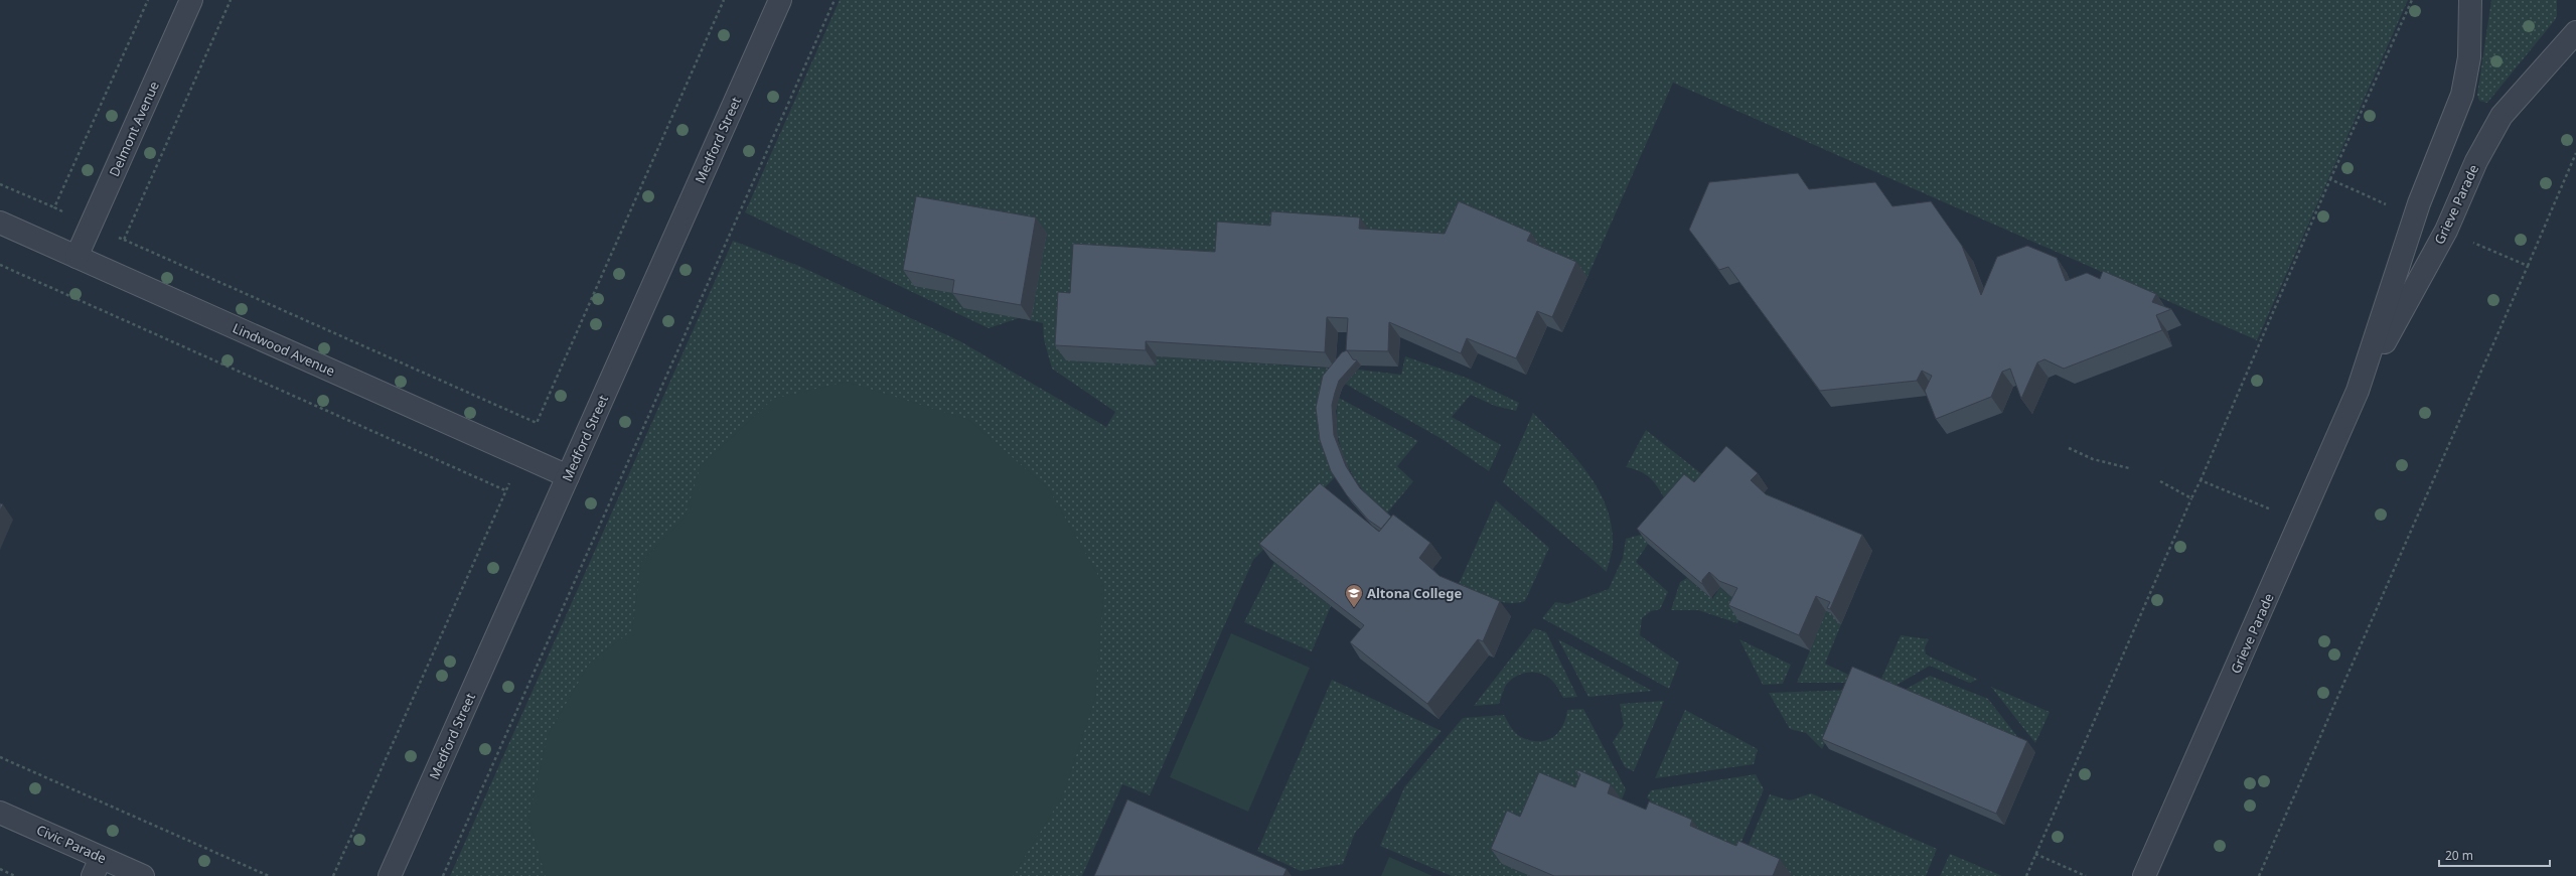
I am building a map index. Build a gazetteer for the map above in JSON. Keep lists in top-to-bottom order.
{
  "streets": {
    "street": [
      "Delmont Avenue",
      "Medford Street",
      "Grieve Parade",
      "Lindwood Avenue",
      "Civic Parade"
    ]
  },
  "crossings": [
    ["Delmont Avenue", "Lindwood Avenue"],
    ["Medford Street", "Lindwood Avenue"]
  ],
  "places": {
    "school or university": ["Altona College"]
  },
  "scale_bar": "20 m"
}
